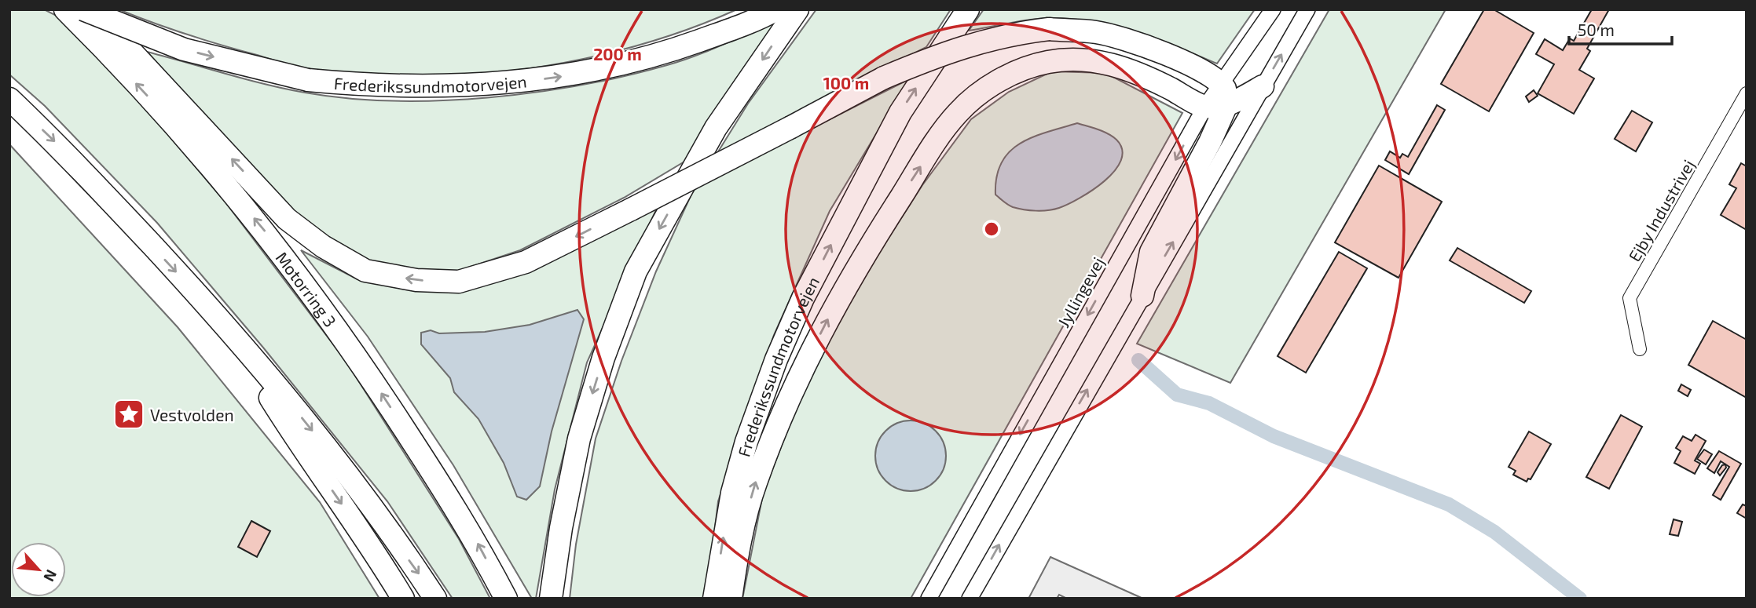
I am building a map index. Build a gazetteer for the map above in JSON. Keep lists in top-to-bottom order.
{
  "streets": {
    "highway": ["Frederikssundmotorvejen", "Motorring 3"],
    "street": ["Ejby Industrivej", "Jyllingevej"]
  },
  "one_way": ["Frederikssundmotorvejen"],
  "places": {
    "place": ["Vestvolden"]
  },
  "scale_bar": "50 m",
  "north": "bottom right",
  "rings": ["200 m", "100 m"]
}
